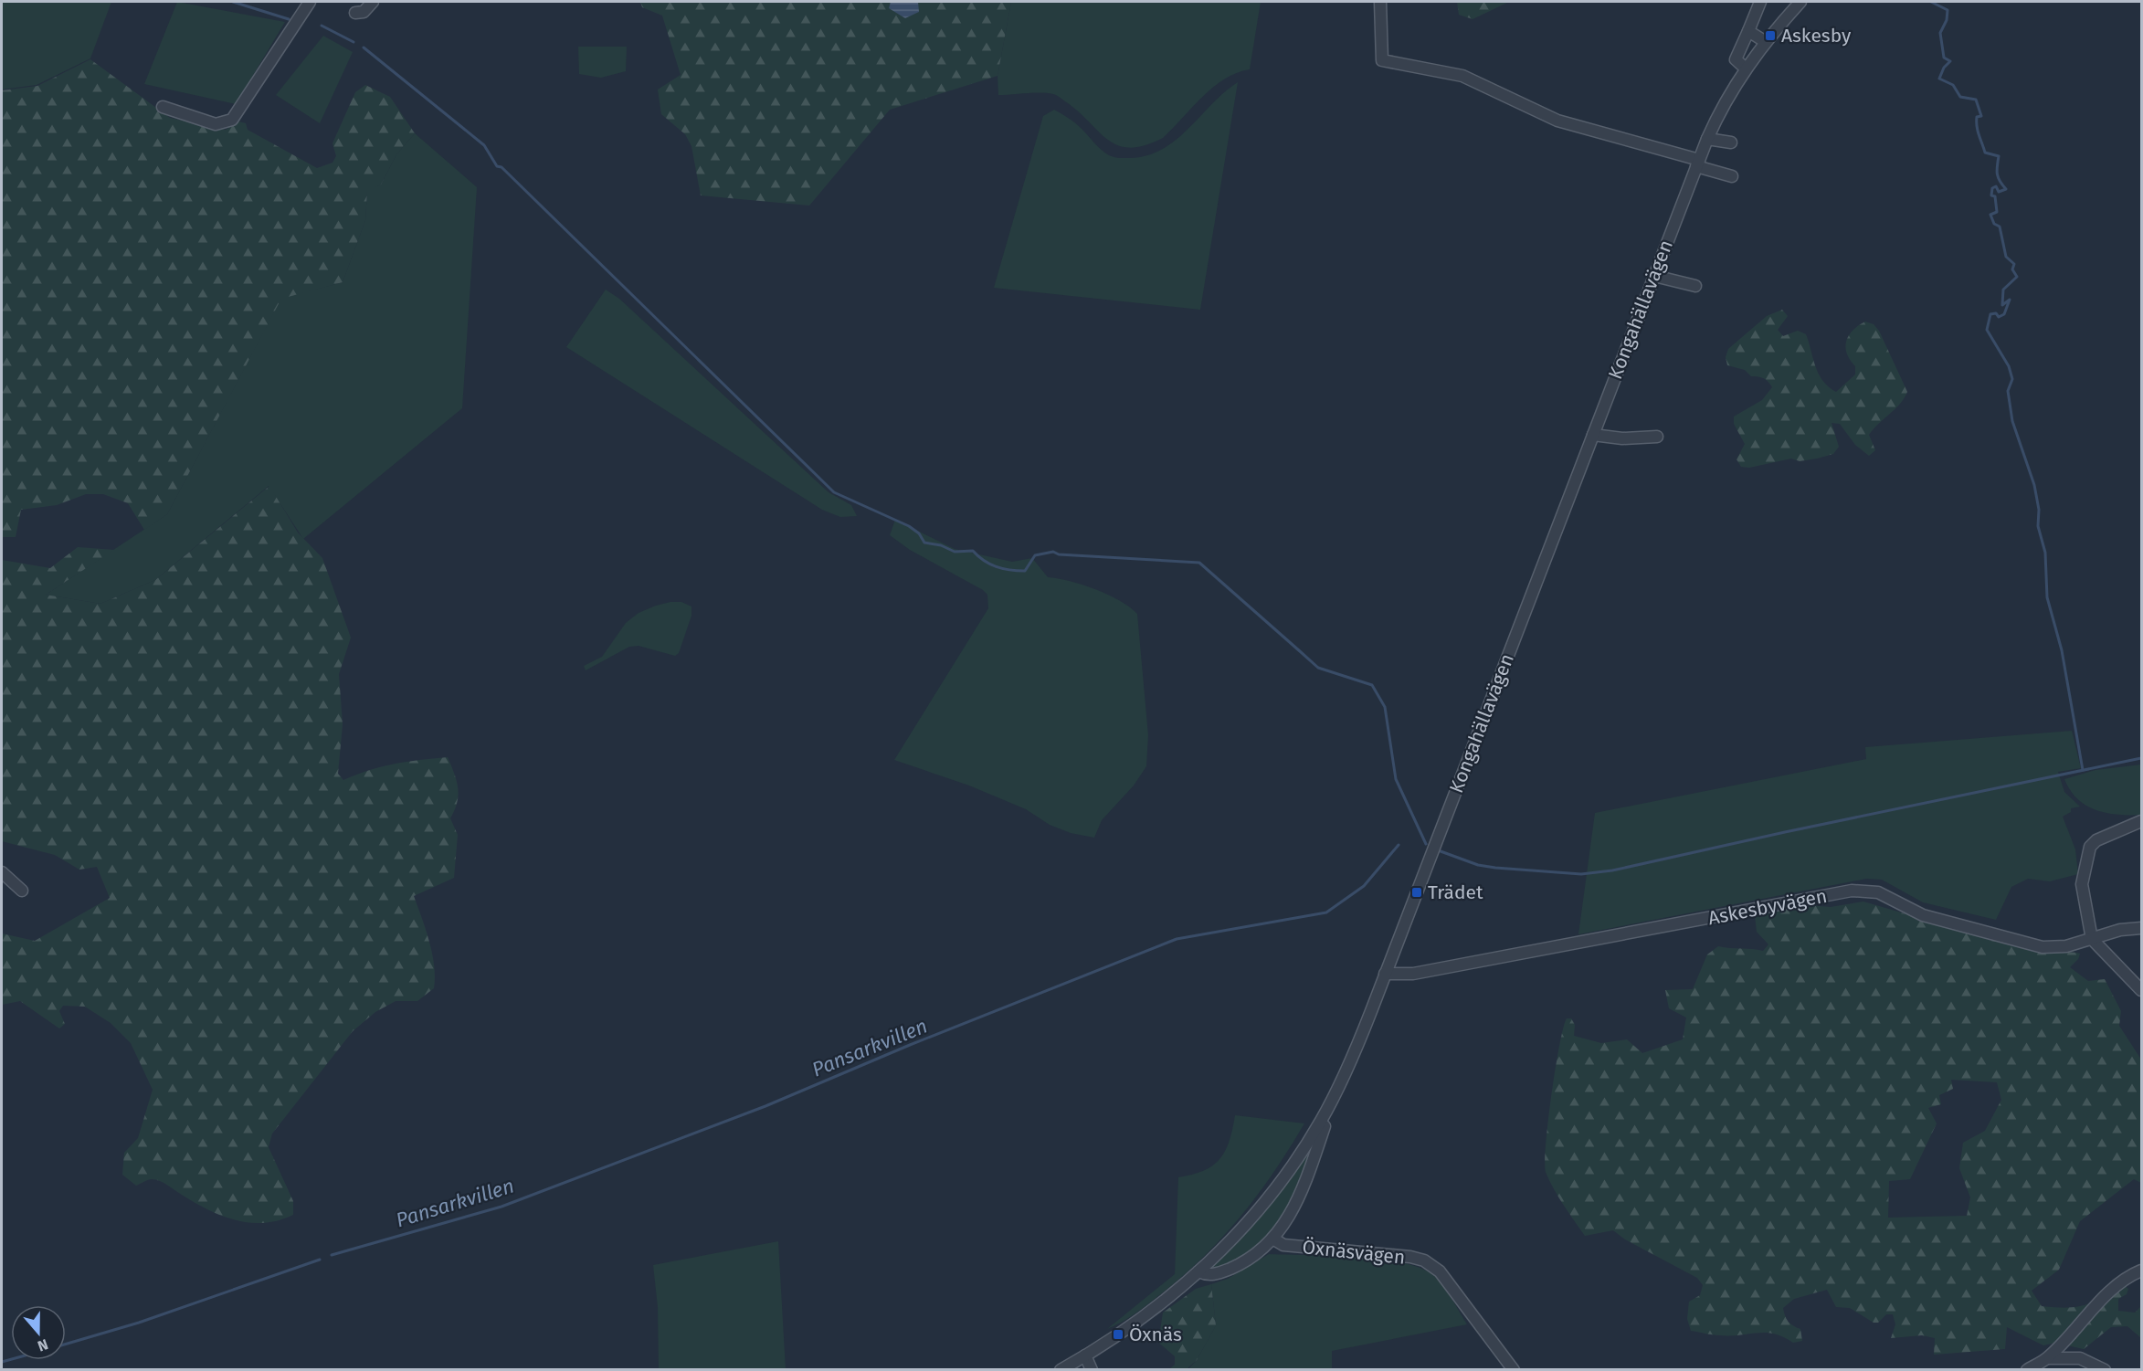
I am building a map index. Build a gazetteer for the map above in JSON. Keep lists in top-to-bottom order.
{
  "streets": {
    "street": ["Kongahällavägen", "Askesbyvägen", "Öxnäsvägen"]
  },
  "crossings": [
    ["Kongahällavägen", "Askesbyvägen"],
    ["Kongahällavägen", "Öxnäsvägen"]
  ],
  "water": ["Pansarkvillen"],
  "places": {
    "transit": ["Askesby", "Trädet", "Öxnäs"]
  },
  "north": "bottom"
}
